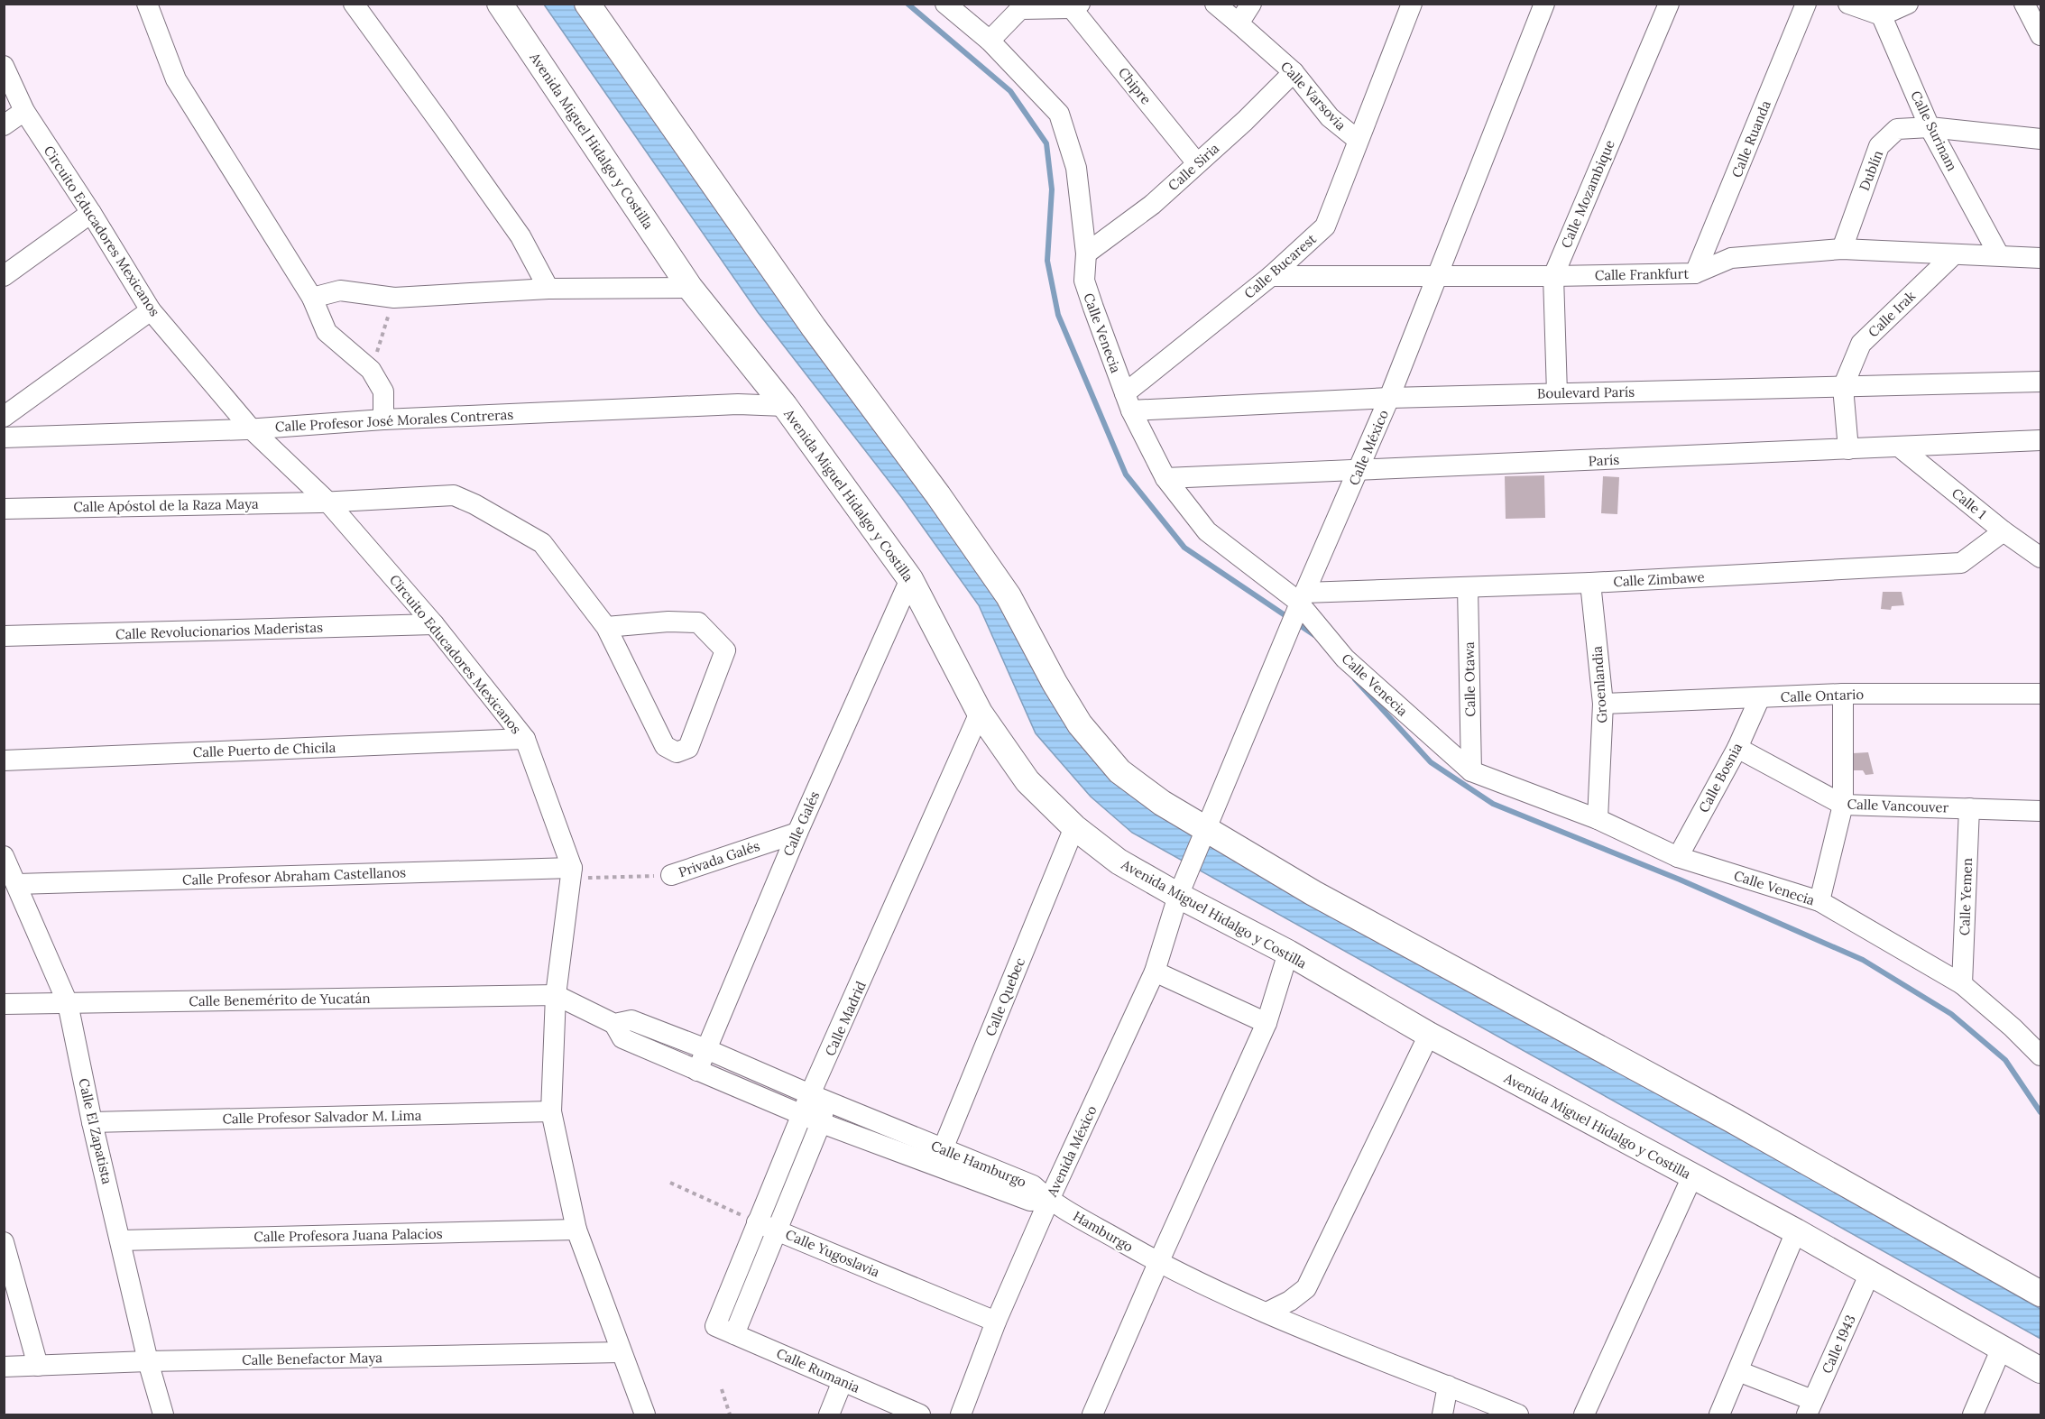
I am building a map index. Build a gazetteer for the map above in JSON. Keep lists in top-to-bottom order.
{
  "streets": {
    "main road": ["Avenida Miguel Hidalgo y Costilla"],
    "street": [
      "Chipre",
      "Calle Varsovia",
      "Calle Surinam",
      "Calle Ruanda",
      "Calle Siria",
      "Dublín",
      "Calle Mozambique",
      "Circuito Educadores Mexicanos",
      "Calle Bucarest",
      "Calle Frankfurt",
      "Calle Irak",
      "Calle Venecia",
      "Boulevard París",
      "Calle Profesor José Morales Contreras",
      "Calle México",
      "París",
      "Calle 1",
      "Calle Apóstol de la Raza Maya",
      "Calle Zimbawe",
      "Calle Revolucionarios Maderistas",
      "Calle Otawa",
      "Groenlandia",
      "Calle Ontario",
      "Calle Puerto de Chicila",
      "Calle Bosnia",
      "Calle Vancouver",
      "Calle Galés",
      "Privada Galés",
      "Calle Profesor Abraham Castellanos",
      "Calle Yemen",
      "Calle Quebec",
      "Calle Benemérito de Yucatán",
      "Calle Madrid",
      "Calle Profesor Salvador M. Lima",
      "Calle El Zapatista",
      "Avenida México",
      "Calle Hamburgo",
      "Hamburgo",
      "Calle Profesora Juana Palacios",
      "Calle Yugoslavia",
      "Calle 1943",
      "Calle Benefactor Maya",
      "Calle Rumania"
    ]
  },
  "crossings": [
    ["Chipre", "Calle Siria"],
    ["Calle Varsovia", "Calle Siria"],
    ["Calle Varsovia", "Calle Bucarest"],
    ["Calle Surinam", "Dublín"],
    ["Calle Surinam", "Calle Frankfurt"],
    ["Calle Ruanda", "Calle Frankfurt"],
    ["Avenida Miguel Hidalgo y Costilla", "Calle Profesor José Morales Contreras"],
    ["Avenida Miguel Hidalgo y Costilla", "Calle México"],
    ["Avenida Miguel Hidalgo y Costilla", "Calle Galés"],
    ["Avenida Miguel Hidalgo y Costilla", "Calle Quebec"],
    ["Avenida Miguel Hidalgo y Costilla", "Calle Madrid"],
    ["Avenida Miguel Hidalgo y Costilla", "Avenida México"],
    ["Avenida Miguel Hidalgo y Costilla", "Calle 1943"],
    ["Calle Siria", "Calle Venecia"],
    ["Dublín", "Calle Frankfurt"],
    ["Calle Mozambique", "Calle Frankfurt"],
    ["Calle Mozambique", "Boulevard París"],
    ["Circuito Educadores Mexicanos", "Calle Profesor José Morales Contreras"],
    ["Circuito Educadores Mexicanos", "Calle Apóstol de la Raza Maya"],
    ["Circuito Educadores Mexicanos", "Calle Revolucionarios Maderistas"],
    ["Circuito Educadores Mexicanos", "Calle Puerto de Chicila"],
    ["Circuito Educadores Mexicanos", "Calle Profesor Abraham Castellanos"],
    ["Circuito Educadores Mexicanos", "Calle Benemérito de Yucatán"],
    ["Circuito Educadores Mexicanos", "Calle Profesor Salvador M. Lima"],
    ["Circuito Educadores Mexicanos", "Calle Hamburgo"],
    ["Circuito Educadores Mexicanos", "Calle Profesora Juana Palacios"],
    ["Circuito Educadores Mexicanos", "Calle Benefactor Maya"],
    ["Calle Bucarest", "Calle Frankfurt"],
    ["Calle Bucarest", "Calle Venecia"],
    ["Calle Bucarest", "Boulevard París"],
    ["Calle Frankfurt", "Calle Irak"],
    ["Calle Frankfurt", "Calle México"],
    ["Calle Irak", "Boulevard París"],
    ["Calle Irak", "París"],
    ["Calle Venecia", "Boulevard París"],
    ["Calle Venecia", "Calle México"],
    ["Calle Venecia", "París"],
    ["Calle Venecia", "Calle Zimbawe"],
    ["Calle Venecia", "Calle Otawa"],
    ["Calle Venecia", "Groenlandia"],
    ["Calle Venecia", "Calle Bosnia"],
    ["Calle Venecia", "Calle Yemen"],
    ["Boulevard París", "Calle México"],
    ["Calle México", "París"],
    ["Calle México", "Calle Zimbawe"],
    ["Calle México", "Avenida México"],
    ["París", "Calle 1"],
    ["Calle 1", "Calle Zimbawe"],
    ["Calle Zimbawe", "Calle Otawa"],
    ["Calle Zimbawe", "Groenlandia"],
    ["Groenlandia", "Calle Ontario"],
    ["Calle Ontario", "Calle Bosnia"],
    ["Calle Bosnia", "Calle Vancouver"],
    ["Calle Vancouver", "Calle Yemen"],
    ["Calle Galés", "Privada Galés"],
    ["Calle Galés", "Calle Hamburgo"],
    ["Calle Profesor Abraham Castellanos", "Calle El Zapatista"],
    ["Calle Quebec", "Calle Hamburgo"],
    ["Calle Benemérito de Yucatán", "Calle El Zapatista"],
    ["Calle Benemérito de Yucatán", "Calle Hamburgo"],
    ["Calle Madrid", "Calle Hamburgo"],
    ["Calle Madrid", "Calle Yugoslavia"],
    ["Calle Madrid", "Calle Rumania"],
    ["Calle Profesor Salvador M. Lima", "Calle El Zapatista"],
    ["Calle El Zapatista", "Calle Profesora Juana Palacios"],
    ["Calle El Zapatista", "Calle Benefactor Maya"],
    ["Avenida México", "Calle Hamburgo"],
    ["Avenida México", "Hamburgo"],
    ["Avenida México", "Calle Yugoslavia"],
    ["Calle Hamburgo", "Hamburgo"]
  ]
}
